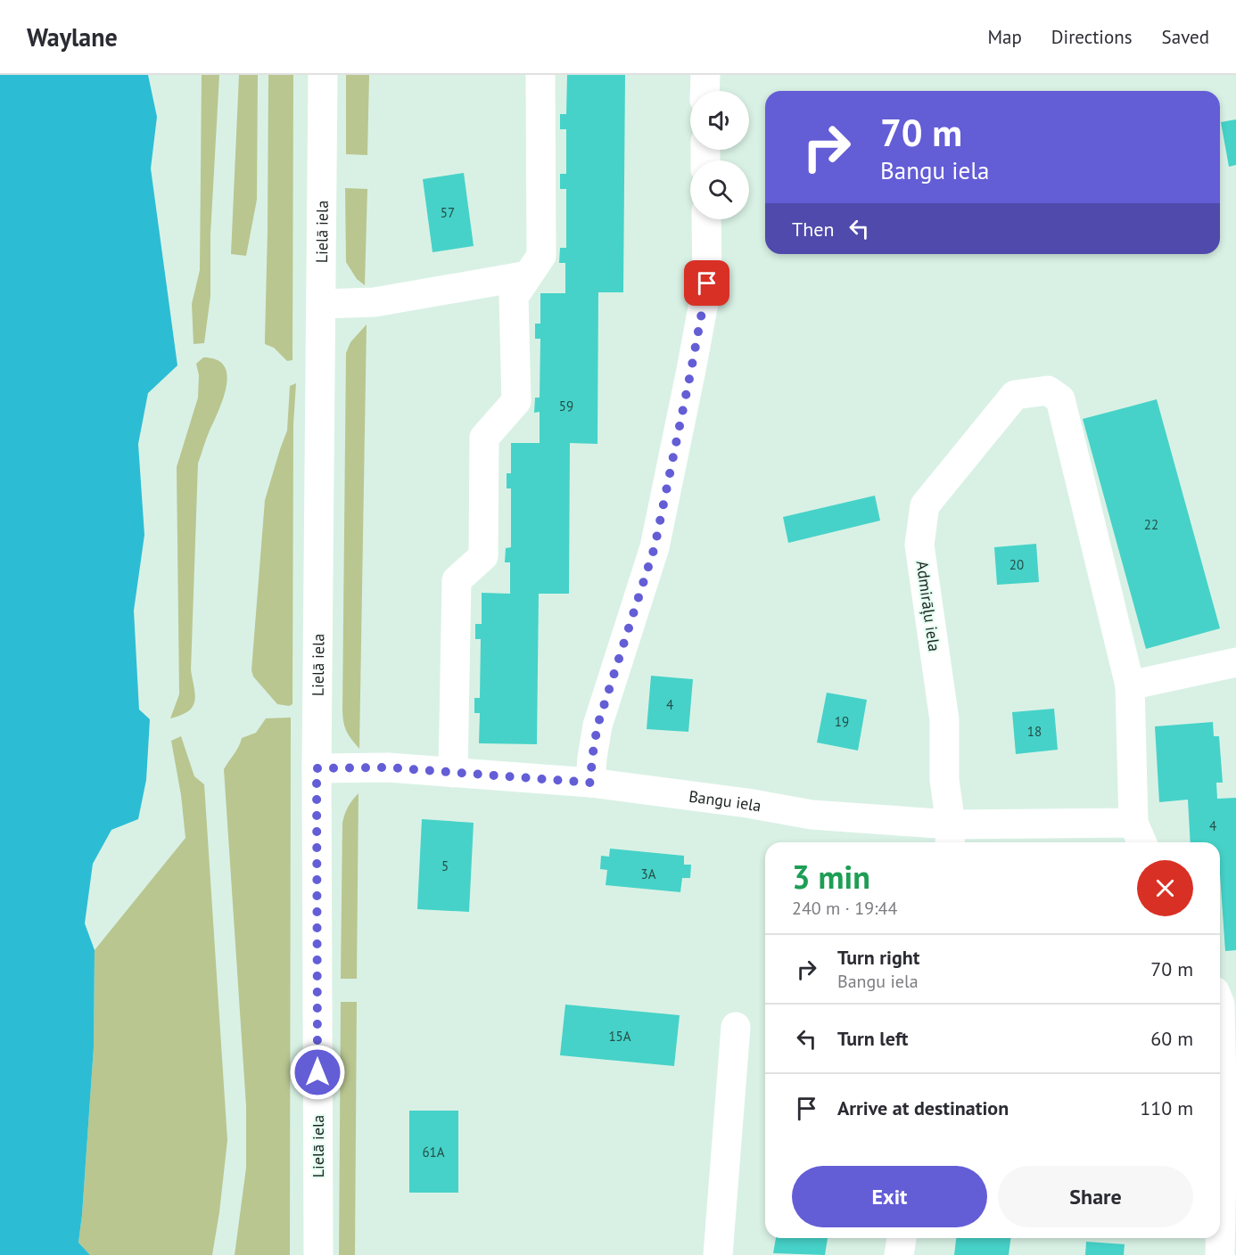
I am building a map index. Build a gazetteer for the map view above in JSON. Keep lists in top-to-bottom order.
{
  "streets": {
    "street": ["Lielā iela", "Admirāļu iela", "Bangu iela"]
  },
  "crossings": [
    ["Lielā iela", "Bangu iela"],
    ["Admirāļu iela", "Bangu iela"]
  ],
  "house_numbers": [
    "57",
    "59",
    "22",
    "20",
    "4",
    "19",
    "18",
    "4",
    "5",
    "3A",
    "15A",
    "61A"
  ],
  "page": {
    "header": "Waylane",
    "nav": ["Map", "Directions", "Saved"],
    "turn": ["70 m", "Bangu iela"],
    "then": "Then",
    "heading": ["3 min", "240 m · 19:44"],
    "list": [
      {
        "name": "Turn right",
        "note": "Bangu iela",
        "value": "70 m"
      },
      {
        "name": "Turn left",
        "value": "60 m"
      },
      {
        "name": "Arrive at destination",
        "value": "110 m"
      }
    ],
    "buttons": ["Exit", "Share"]
  }
}
